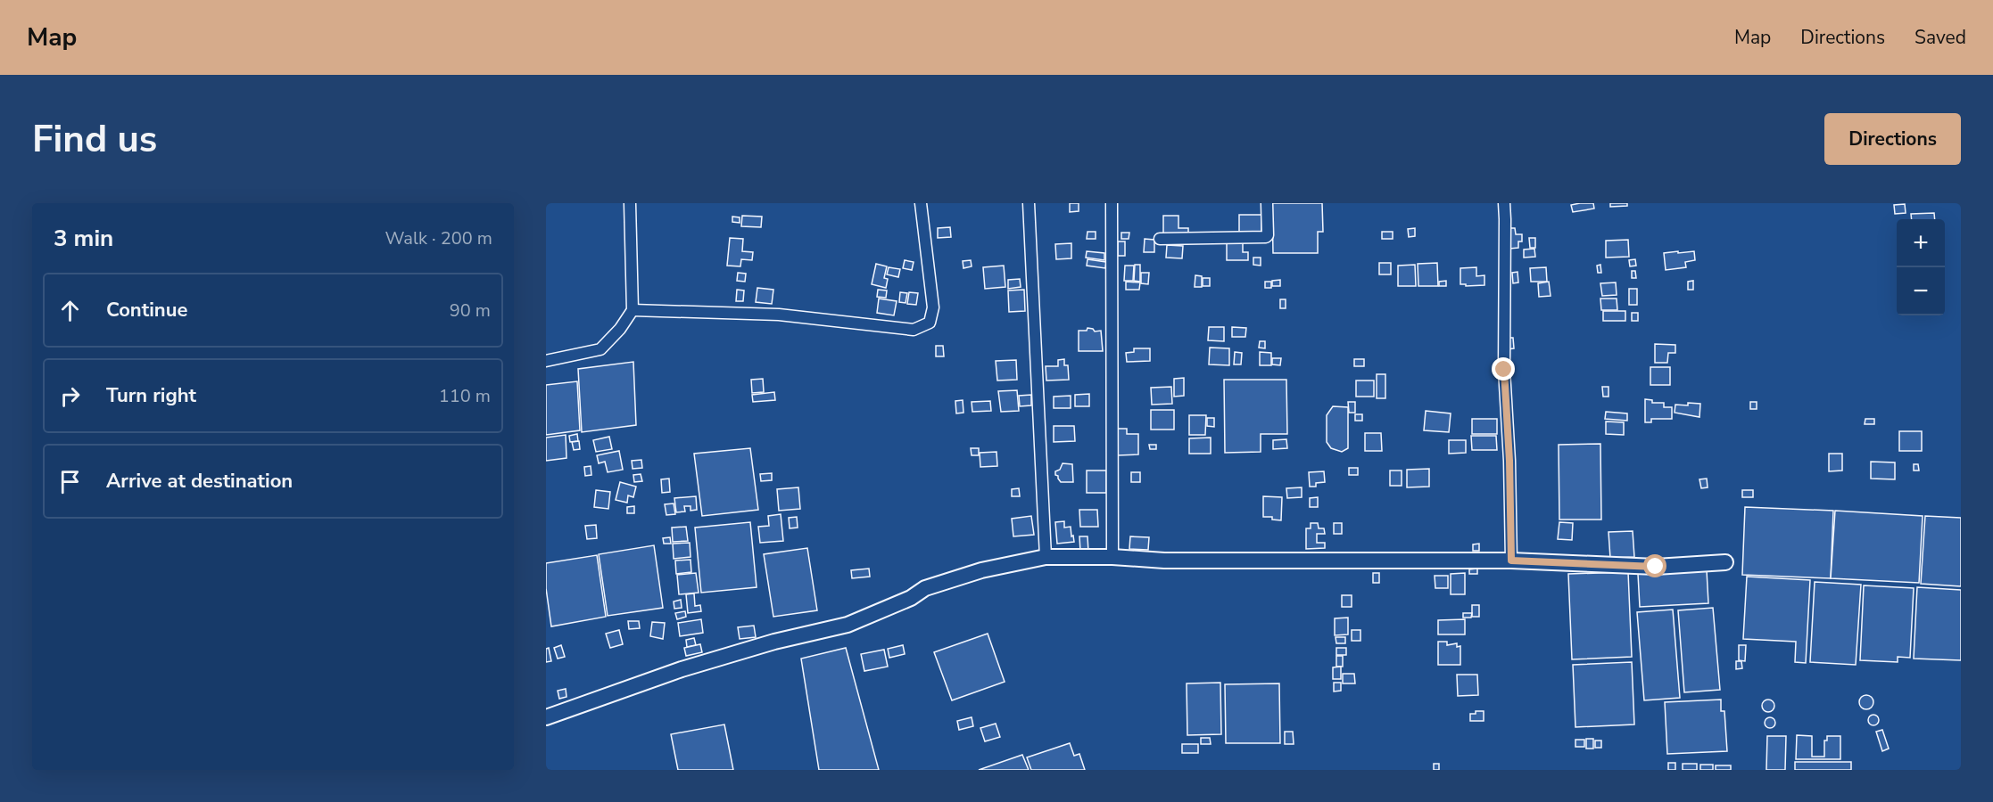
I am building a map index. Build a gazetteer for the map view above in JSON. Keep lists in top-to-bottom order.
{
  "page": {
    "header": "Map",
    "nav": ["Map", "Directions", "Saved"],
    "buttons": "Directions",
    "title": "Find us",
    "heading": ["3 min", "Walk · 200 m"],
    "map_buttons": ["+", "−"],
    "list": [
      ["Continue", "90 m"],
      ["Turn right", "110 m"],
      "Arrive at destination"
    ]
  }
}
